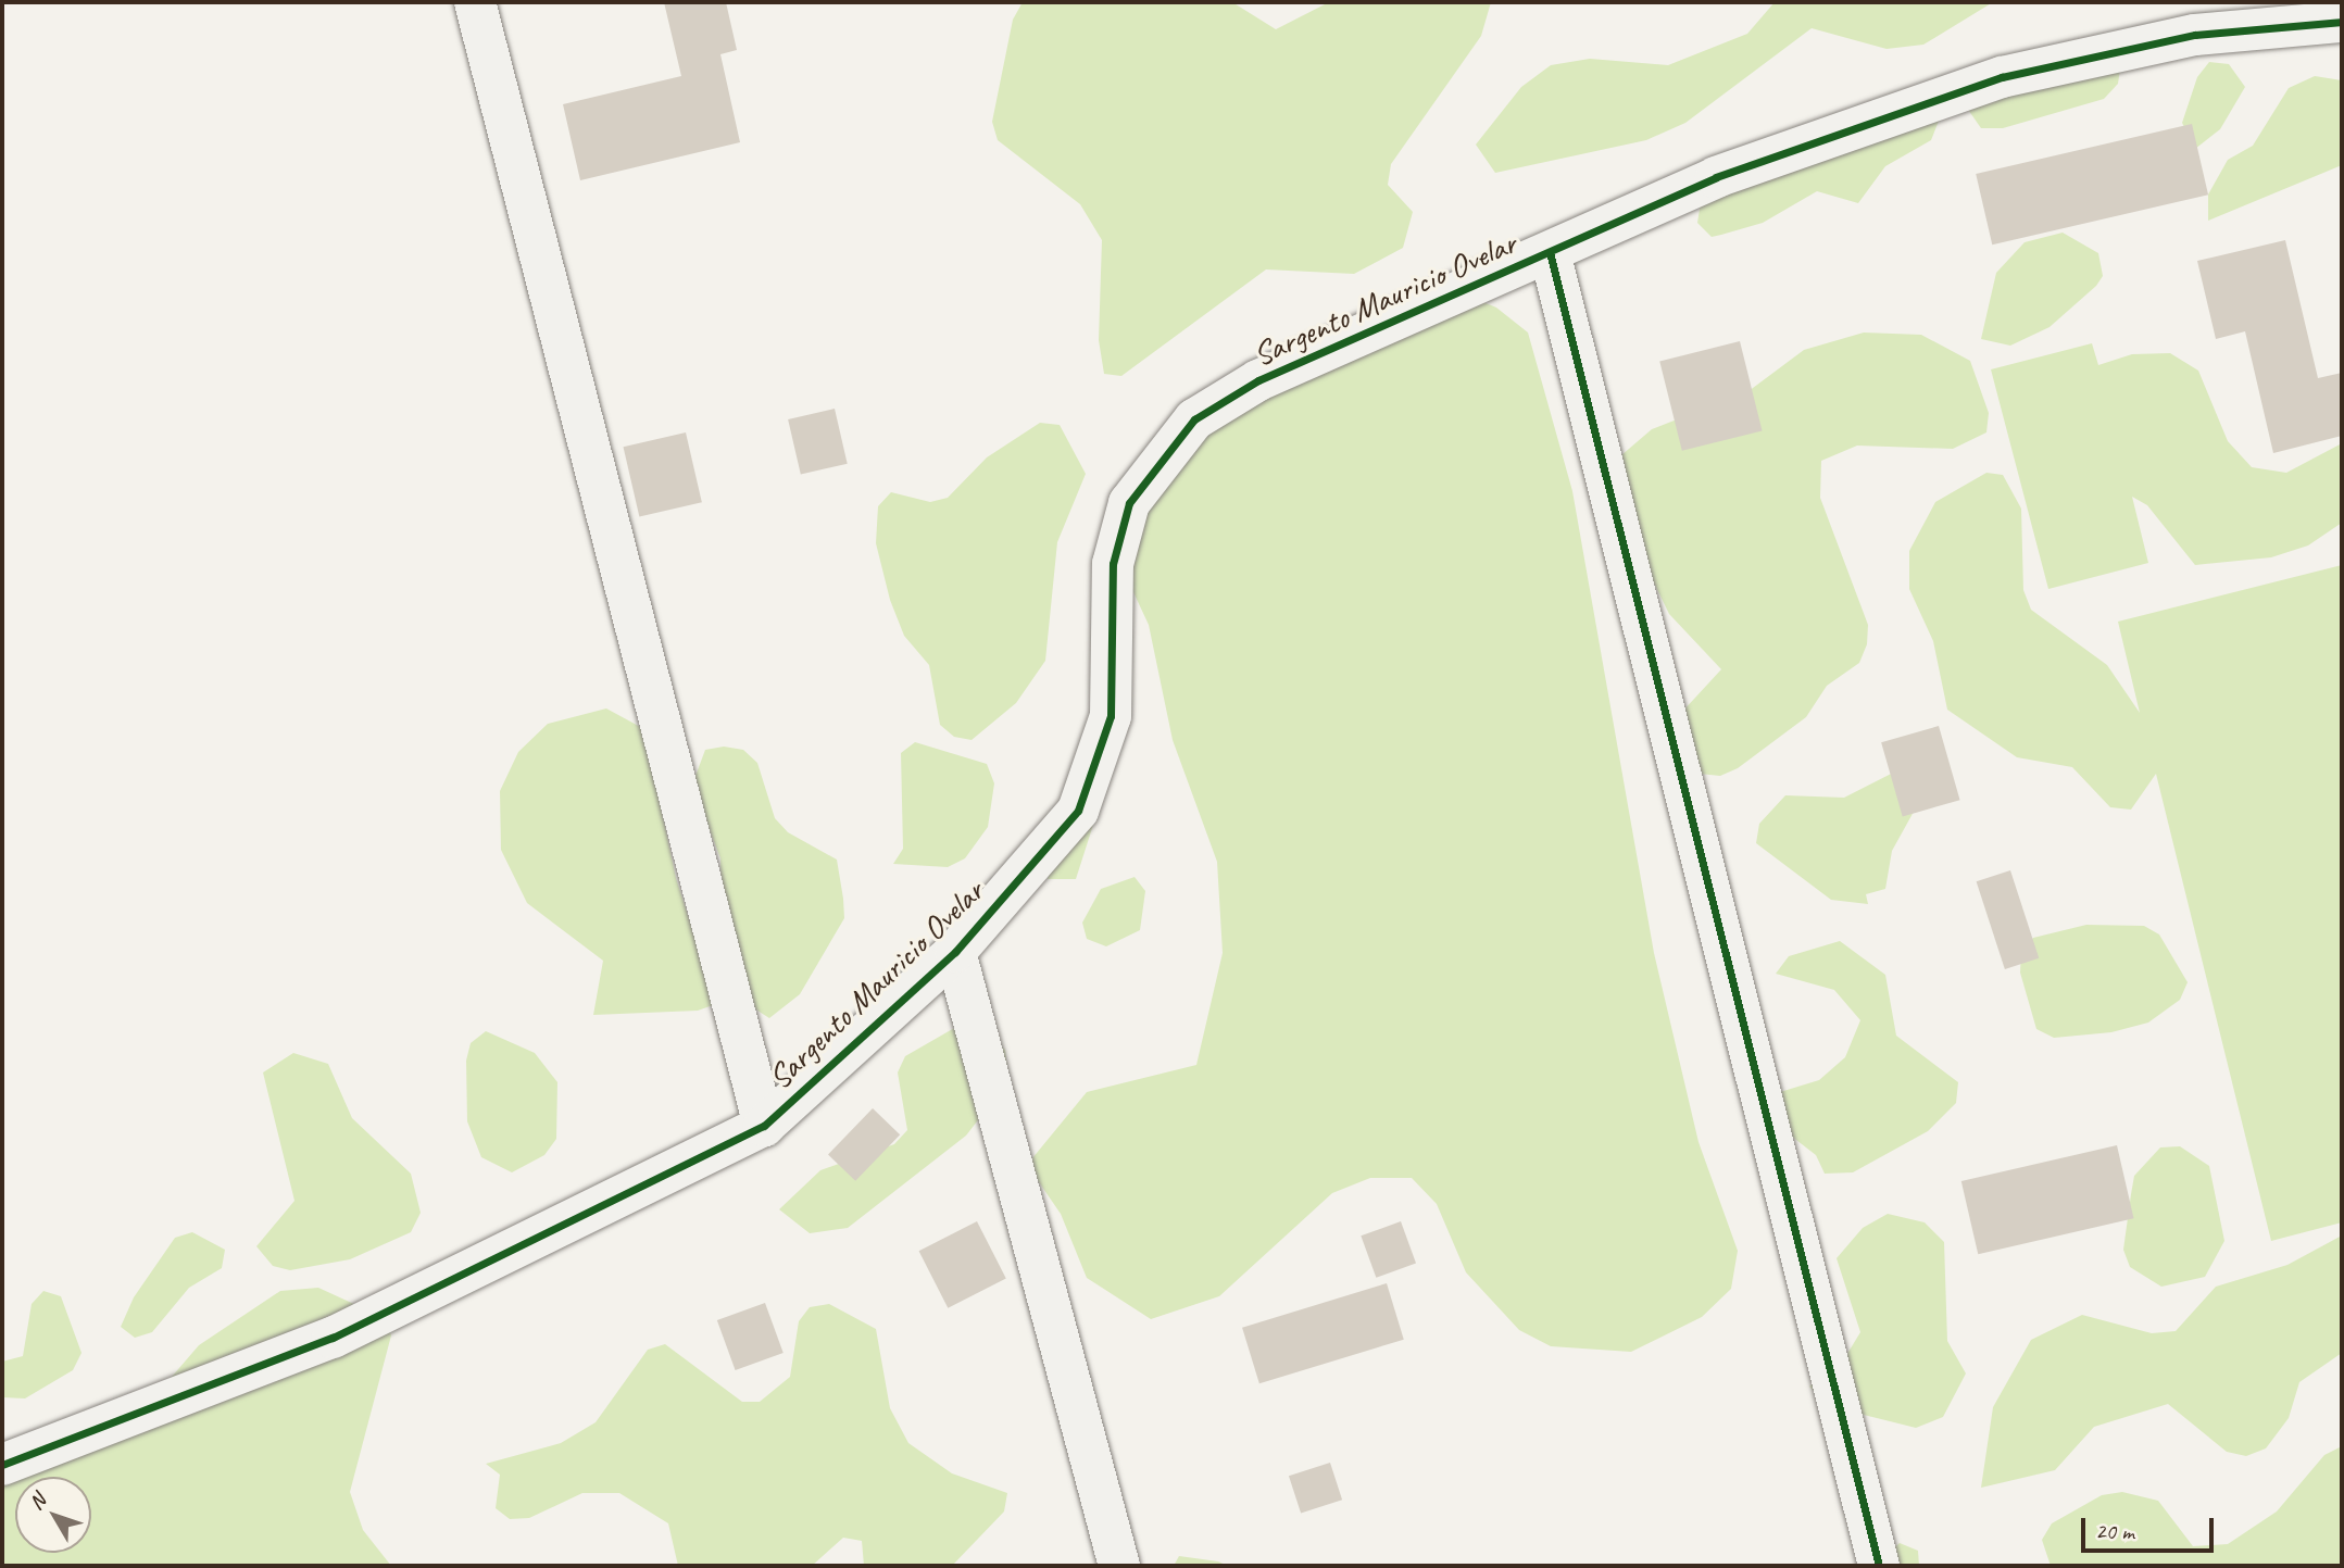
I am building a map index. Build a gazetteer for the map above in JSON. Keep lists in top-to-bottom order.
{
  "streets": {
    "street": ["Sargento Mauricio Ovelar"]
  },
  "scale_bar": "20 m",
  "north": "top left"
}
